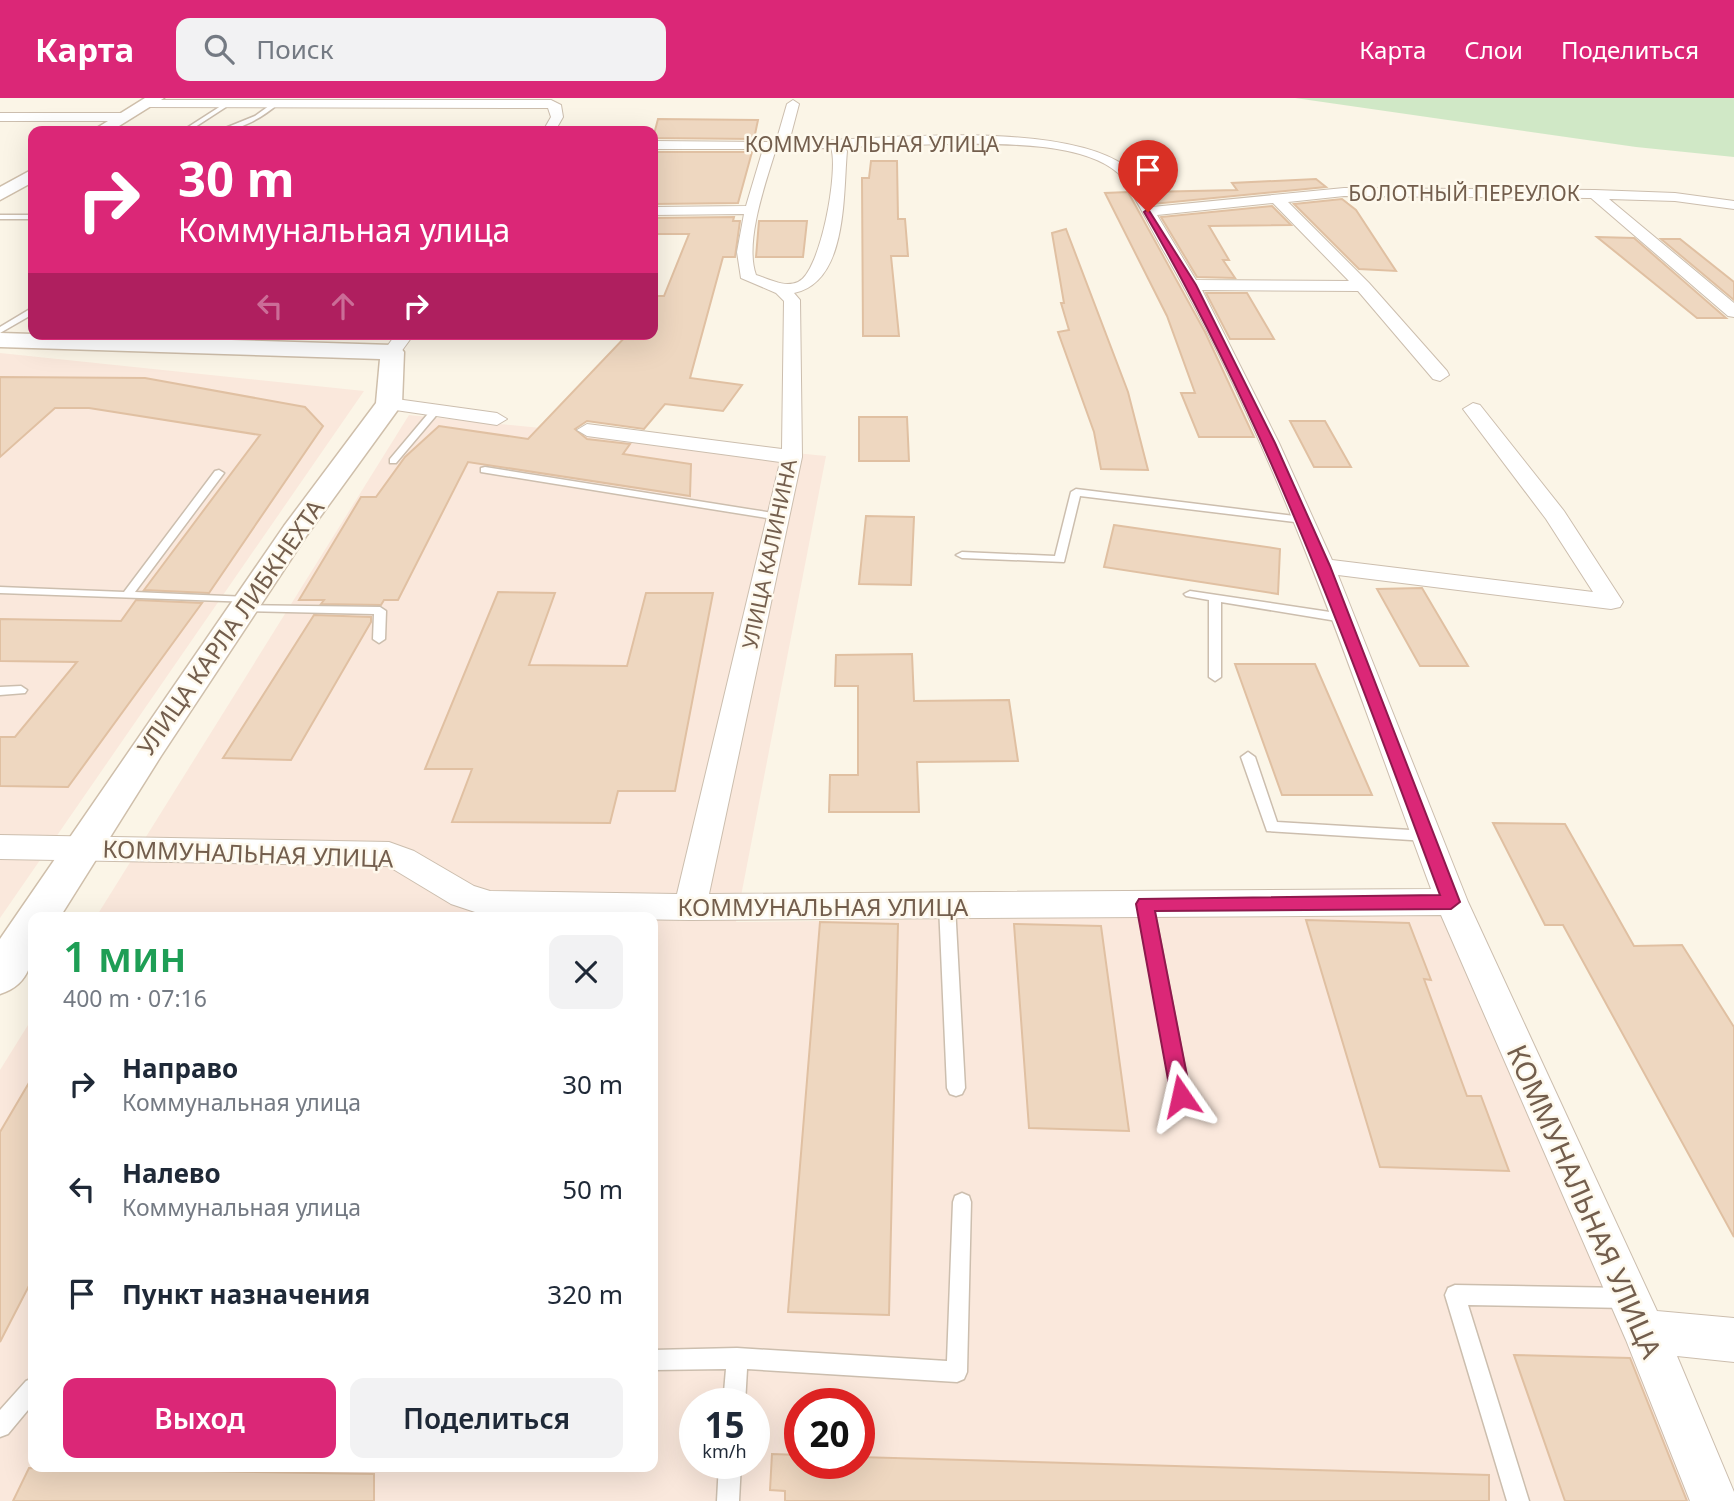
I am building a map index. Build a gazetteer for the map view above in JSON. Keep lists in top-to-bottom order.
{
  "streets": {
    "street": [
      "КОММУНАЛЬНАЯ УЛИЦА",
      "БОЛОТНЫЙ ПЕРЕУЛОК",
      "УЛИЦА КАЛИНИНА",
      "УЛИЦА КАРЛА ЛИБКНЕХТА"
    ]
  },
  "crossings": [
    ["КОММУНАЛЬНАЯ УЛИЦА", "БОЛОТНЫЙ ПЕРЕУЛОК"],
    ["КОММУНАЛЬНАЯ УЛИЦА", "УЛИЦА КАЛИНИНА"],
    ["КОММУНАЛЬНАЯ УЛИЦА", "УЛИЦА КАРЛА ЛИБКНЕХТА"]
  ],
  "page": {
    "header": "Карта",
    "search": "Поиск",
    "nav": ["Карта", "Слои", "Поделиться"],
    "turn": ["30 m", "Коммунальная улица"],
    "heading": ["1 мин", "400 m · 07:16"],
    "list": [
      {
        "name": "Направо",
        "note": "Коммунальная улица",
        "value": "30 m"
      },
      {
        "name": "Налево",
        "note": "Коммунальная улица",
        "value": "50 m"
      },
      {
        "name": "Пункт назначения",
        "value": "320 m"
      }
    ],
    "buttons": ["Выход", "Поделиться"],
    "speed": "15 km/h",
    "limit": "20"
  }
}
